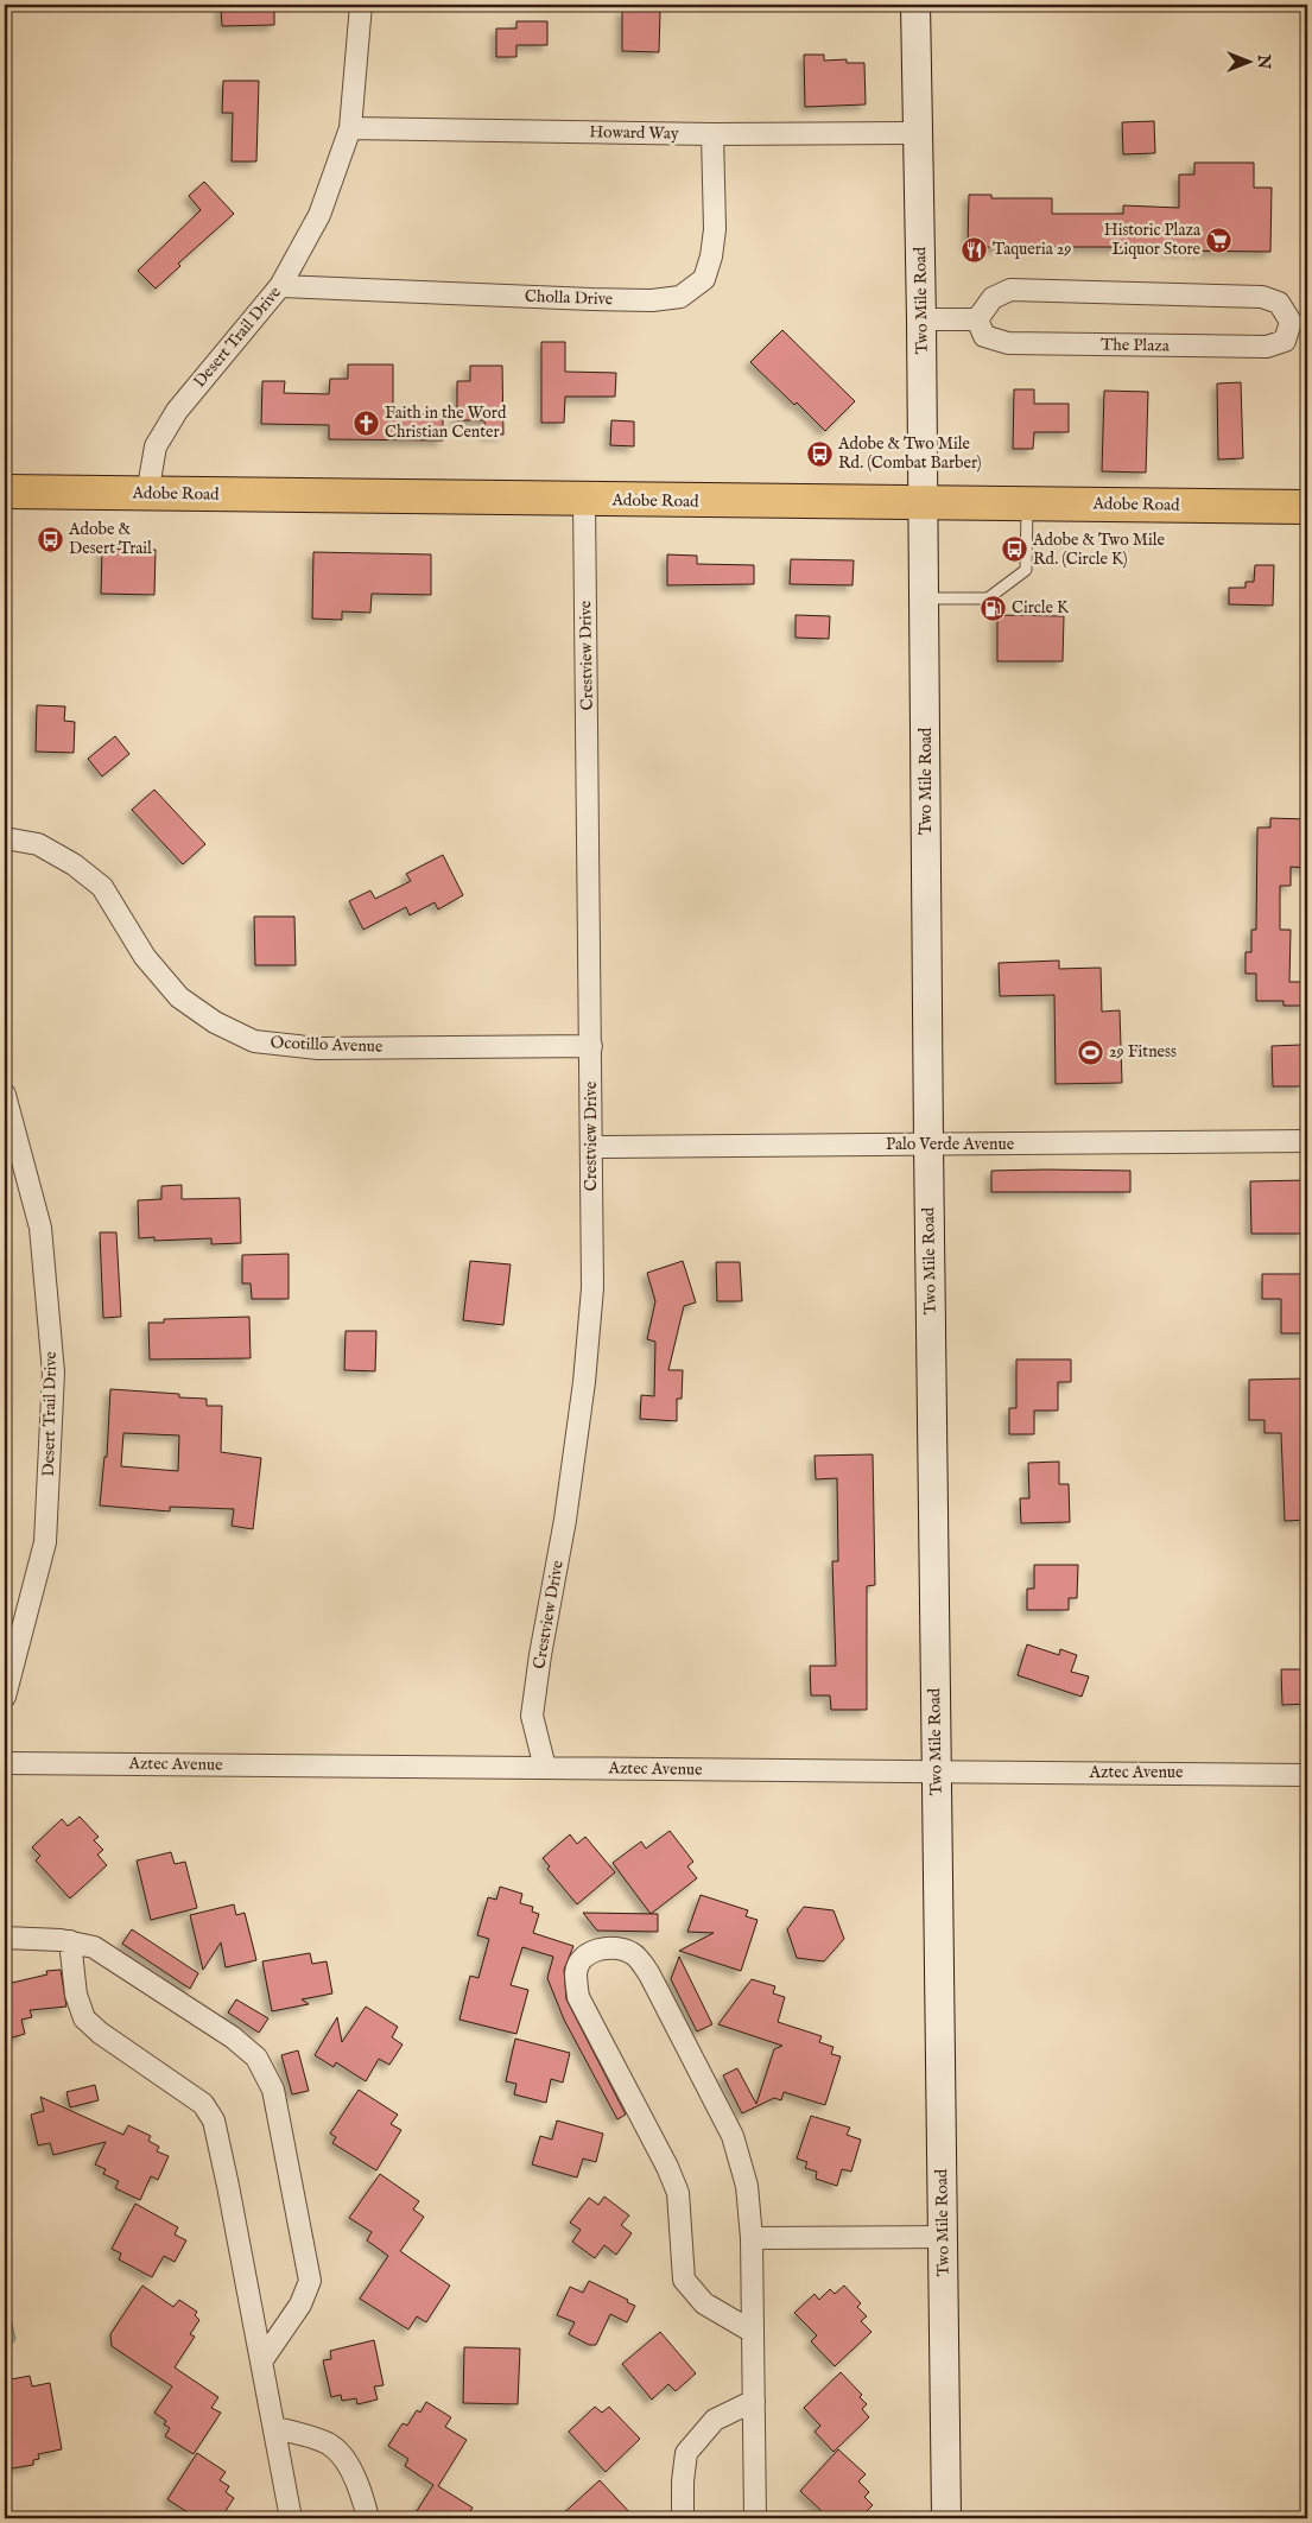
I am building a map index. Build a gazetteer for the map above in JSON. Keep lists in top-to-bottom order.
{
  "streets": {
    "main road": ["Adobe Road"],
    "street": [
      "Howard Way",
      "Cholla Drive",
      "Two Mile Road",
      "Desert Trail Drive",
      "The Plaza",
      "Crestview Drive",
      "Ocotillo Avenue",
      "Palo Verde Avenue",
      "Aztec Avenue"
    ]
  },
  "crossings": [
    ["Howard Way", "Cholla Drive"],
    ["Howard Way", "Two Mile Road"],
    ["Howard Way", "Desert Trail Drive"],
    ["Cholla Drive", "Desert Trail Drive"],
    ["Two Mile Road", "Adobe Road"],
    ["Two Mile Road", "Palo Verde Avenue"],
    ["Two Mile Road", "Aztec Avenue"],
    ["Desert Trail Drive", "Adobe Road"],
    ["Adobe Road", "Crestview Drive"],
    ["Crestview Drive", "Ocotillo Avenue"],
    ["Crestview Drive", "Palo Verde Avenue"],
    ["Crestview Drive", "Aztec Avenue"]
  ],
  "places": {
    "supermarket": ["Historic Plaza Liquor Store"],
    "restaurant": ["Taqueria 29"],
    "church": ["Faith in the Word Christian Center"],
    "bus stop": ["Adobe & Two Mile Rd. (Combat Barber)", "Adobe & Desert Trail", "Adobe & Two Mile Rd. (Circle K)"],
    "fuel station": ["Circle K"],
    "sports": ["29 Fitness"]
  },
  "north": "right"
}
